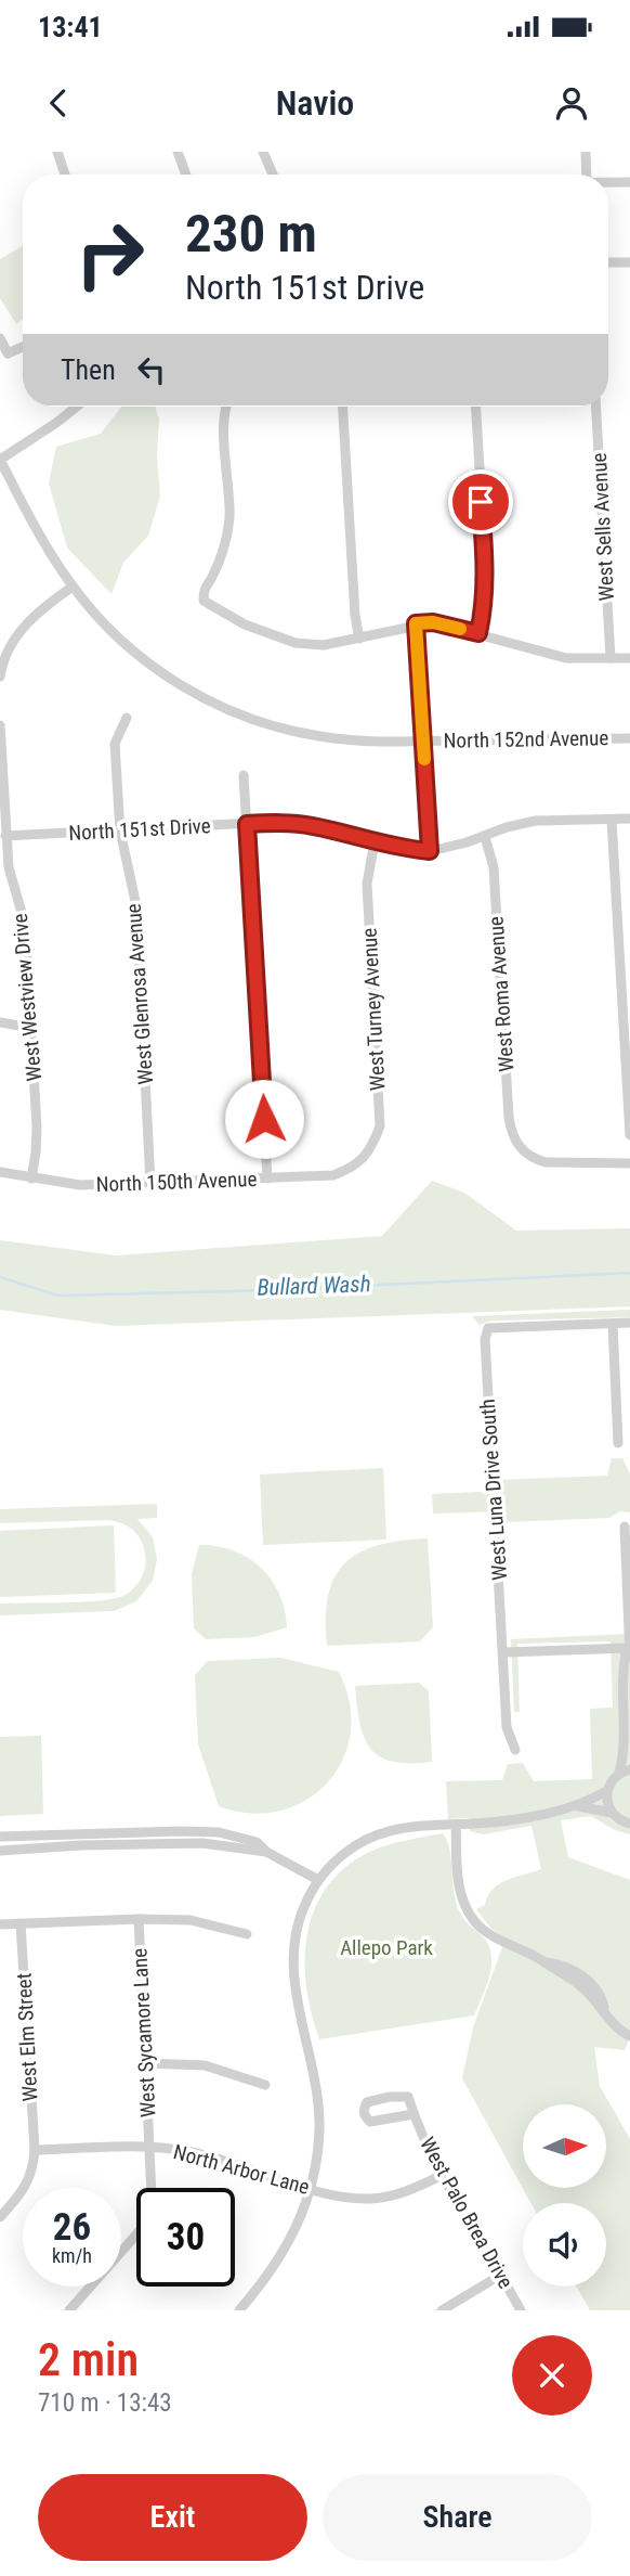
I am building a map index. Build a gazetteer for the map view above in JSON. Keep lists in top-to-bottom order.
{
  "streets": {
    "street": [
      "West Sells Avenue",
      "North 152nd Avenue",
      "North 151st Drive",
      "West Glenrosa Avenue",
      "West Roma Avenue",
      "West Westview Drive",
      "West Turney Avenue",
      "North 150th Avenue",
      "West Luna Drive South",
      "West Sycamore Lane",
      "West Elm Street",
      "North Arbor Lane",
      "West Palo Brea Drive"
    ]
  },
  "crossings": [
    ["North 151st Drive", "West Glenrosa Avenue"],
    ["North 151st Drive", "West Roma Avenue"],
    ["North 151st Drive", "West Westview Drive"],
    ["North 151st Drive", "West Turney Avenue"],
    ["West Glenrosa Avenue", "North 150th Avenue"],
    ["West Westview Drive", "North 150th Avenue"],
    ["West Turney Avenue", "North 150th Avenue"],
    ["West Sycamore Lane", "North Arbor Lane"],
    ["West Elm Street", "North Arbor Lane"],
    ["North Arbor Lane", "West Palo Brea Drive"]
  ],
  "water": ["Bullard Wash"],
  "parks": ["Allepo Park"],
  "north": "right",
  "page": {
    "status": "13:41",
    "header": "Navio",
    "turn": ["230 m", "North 151st Drive"],
    "then": "Then",
    "speed": "26 km/h",
    "limit": "30",
    "heading": ["2 min", "710 m · 13:43"],
    "buttons": ["Exit", "Share"]
  }
}
